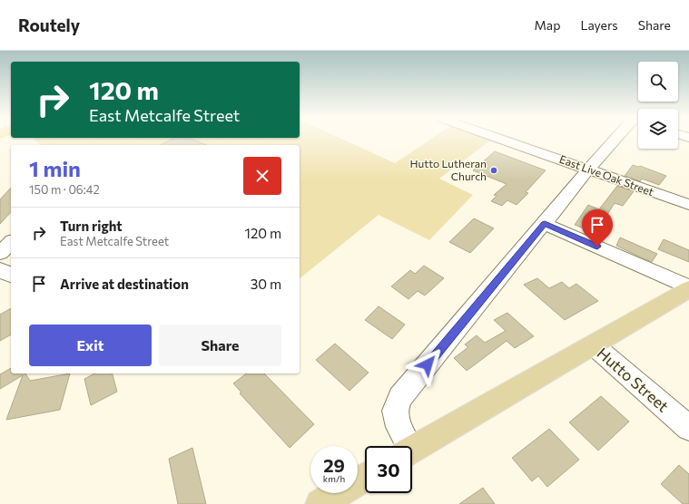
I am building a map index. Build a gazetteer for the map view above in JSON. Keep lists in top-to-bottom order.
{
  "streets": {
    "street": ["East Live Oak Street", "Hutto Street"]
  },
  "places": ["Hutto Lutheran Church"],
  "page": {
    "header": "Routely",
    "nav": ["Map", "Layers", "Share"],
    "turn": ["120 m", "East Metcalfe Street"],
    "heading": ["1 min", "150 m · 06:42"],
    "list": [
      {
        "name": "Turn right",
        "note": "East Metcalfe Street",
        "value": "120 m"
      },
      {
        "name": "Arrive at destination",
        "value": "30 m"
      }
    ],
    "buttons": ["Exit", "Share"],
    "speed": "29 km/h",
    "limit": "30"
  }
}
